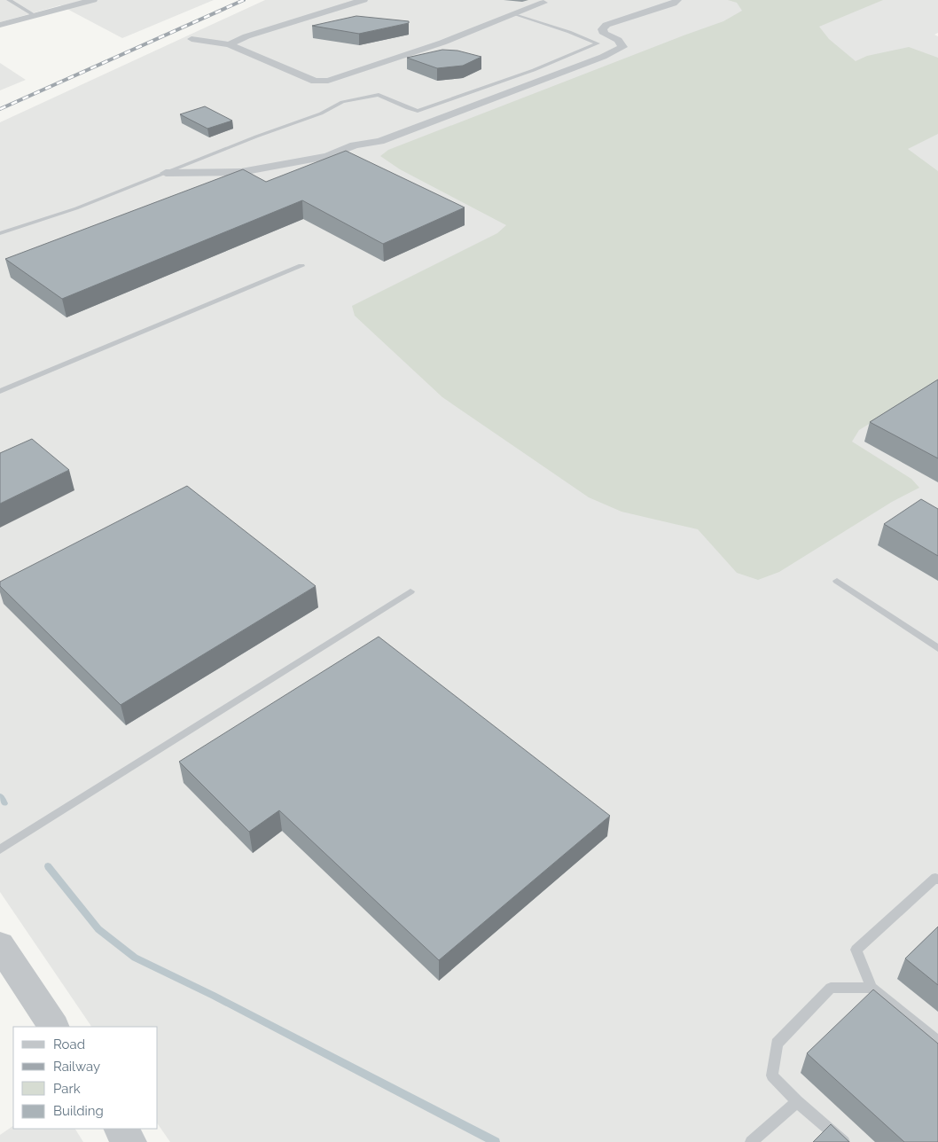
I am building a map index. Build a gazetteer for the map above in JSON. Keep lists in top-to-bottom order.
{
  "legend": [
    "Road",
    "Railway",
    "Park",
    "Building"
  ]
}
